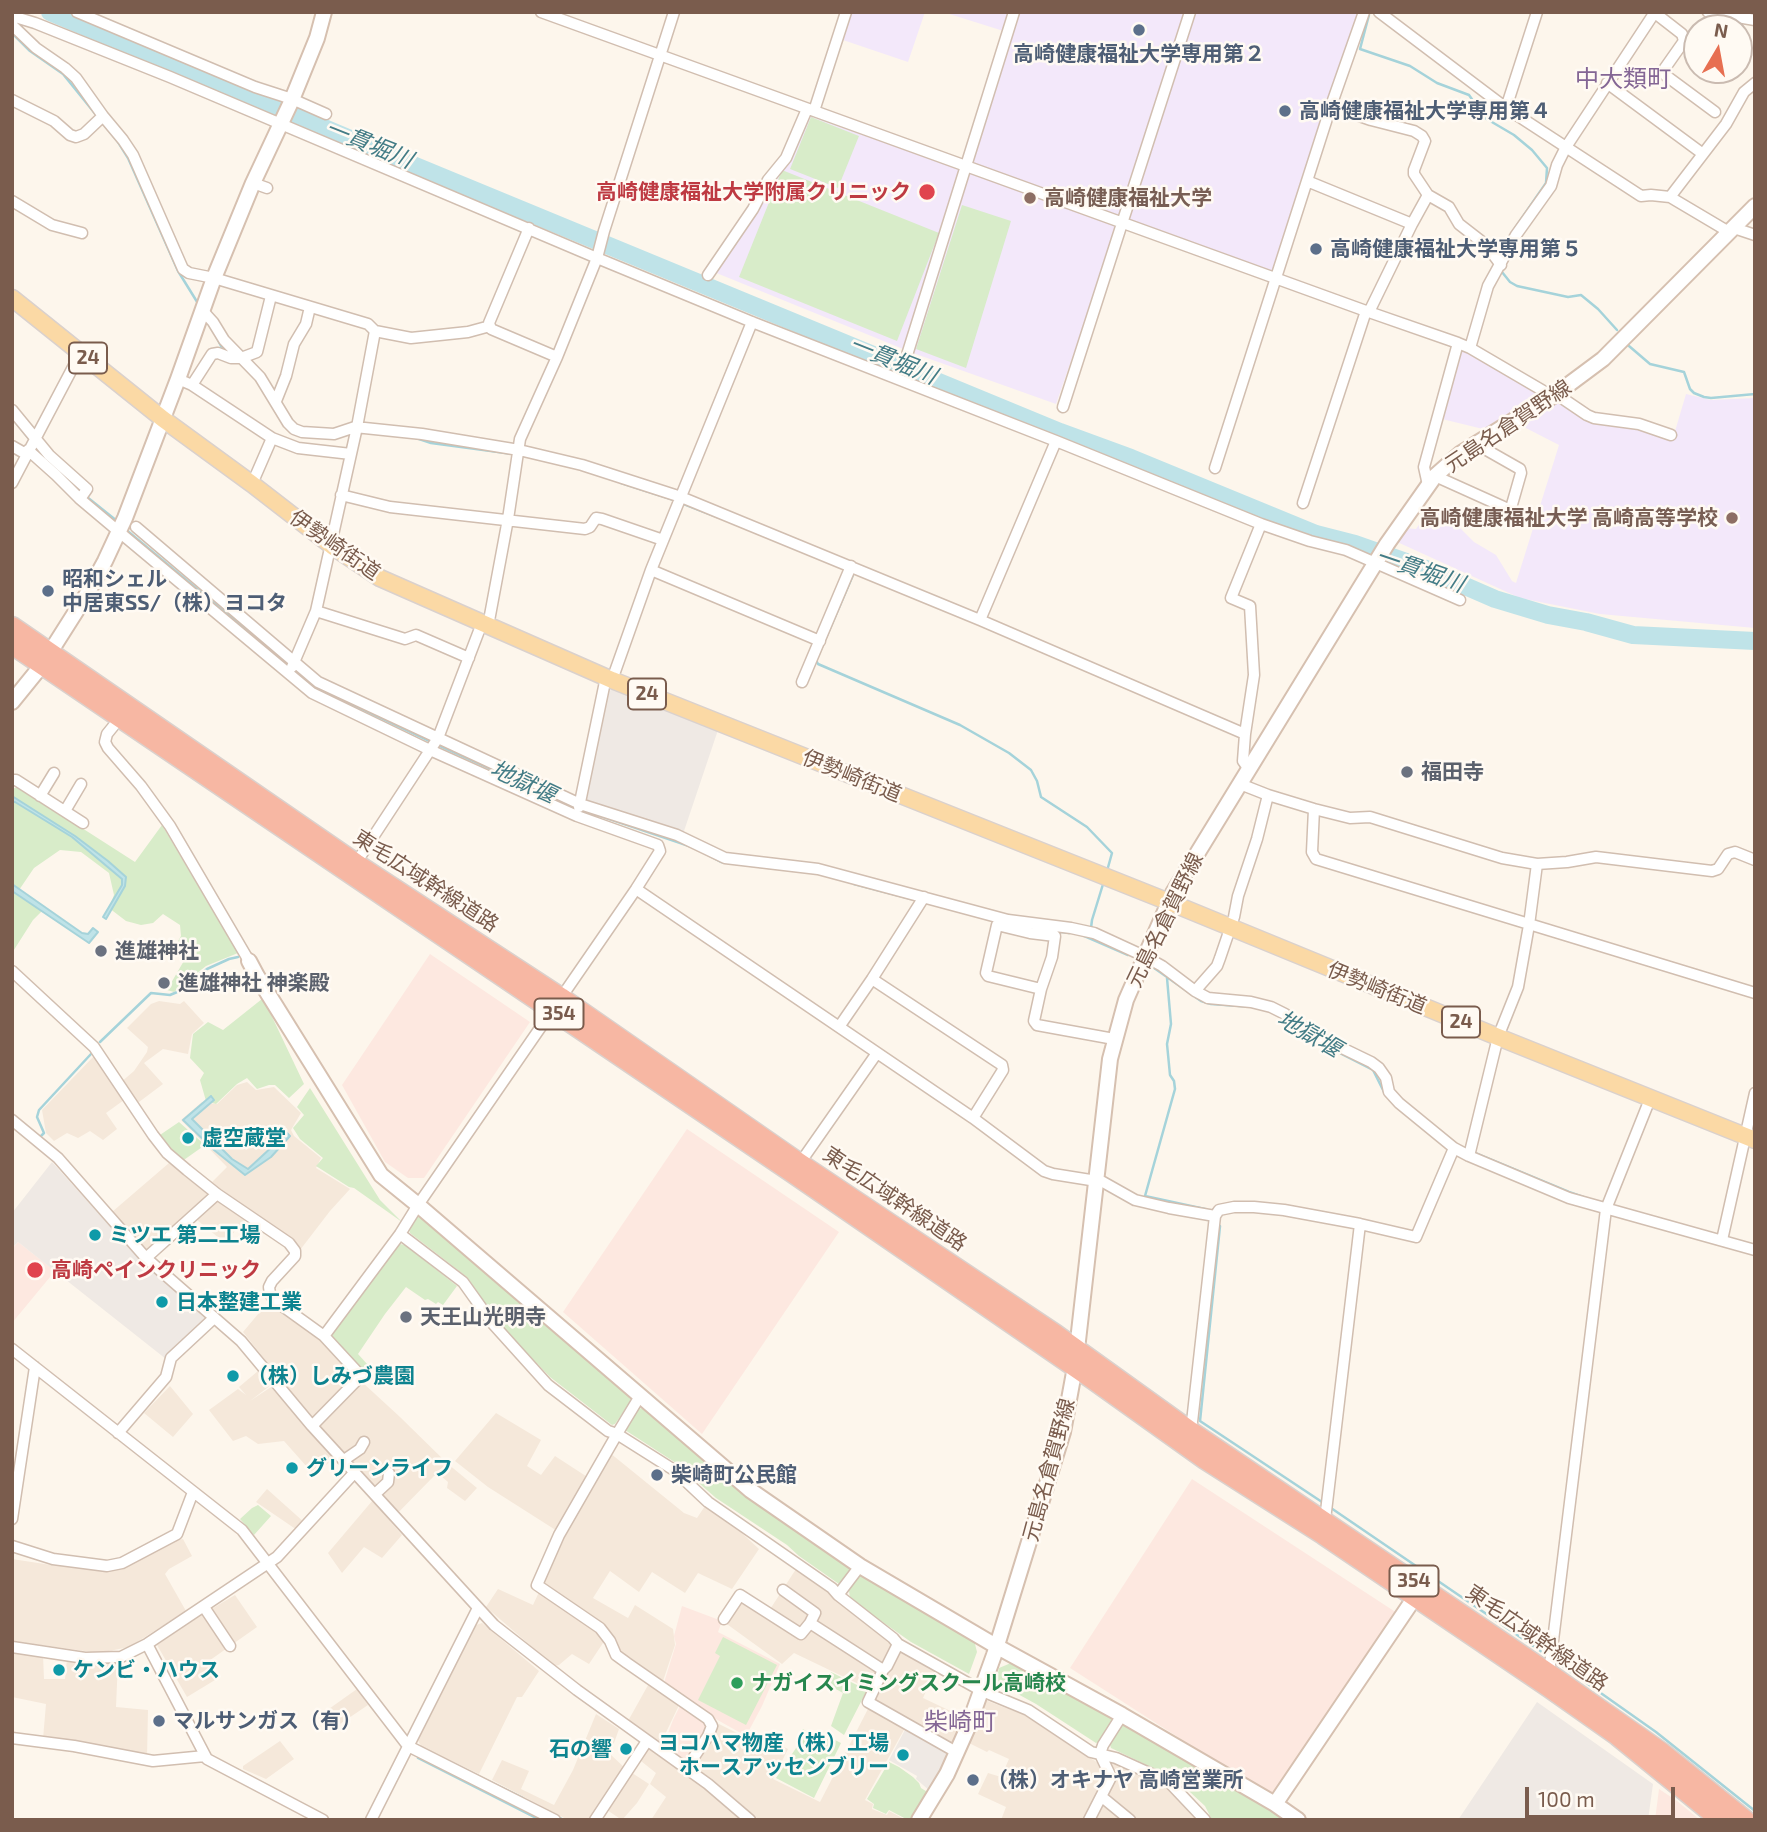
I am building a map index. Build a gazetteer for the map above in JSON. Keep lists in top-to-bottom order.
{
  "streets": {
    "highway": ["東毛広域幹線道路", "354"],
    "main road": ["24", "伊勢崎街道"],
    "street": ["元島名倉賀野線"]
  },
  "crossings": [
    ["元島名倉賀野線", "伊勢崎街道"],
    ["元島名倉賀野線", "東毛広域幹線道路"]
  ],
  "districts": ["中大類町", "柴崎町"],
  "water": ["一貫堀川", "地獄堰"],
  "places": [
    "高崎健康福祉大学専用第２",
    "高崎健康福祉大学専用第４",
    "高崎健康福祉大学附属クリニック",
    "高崎健康福祉大学",
    "高崎健康福祉大学専用第５",
    "高崎健康福祉大学 高崎高等学校",
    "昭和シェル 中居東SS/（株）ヨコタ",
    "福田寺",
    "進雄神社",
    "進雄神社 神楽殿",
    "虚空蔵堂",
    "ミツエ 第二工場",
    "高崎ペインクリニック",
    "日本整建工業",
    "天王山光明寺",
    "（株）しみづ農園",
    "グリーンライフ",
    "柴崎町公民館",
    "ケンビ・ハウス",
    "ナガイスイミングスクール高崎校",
    "マルサンガス（有）",
    "石の響",
    "ヨコハマ物産（株）工場 ホースアッセンブリー",
    "（株）オキナヤ 高崎営業所"
  ],
  "scale_bar": "100 m",
  "north": "top"
}
